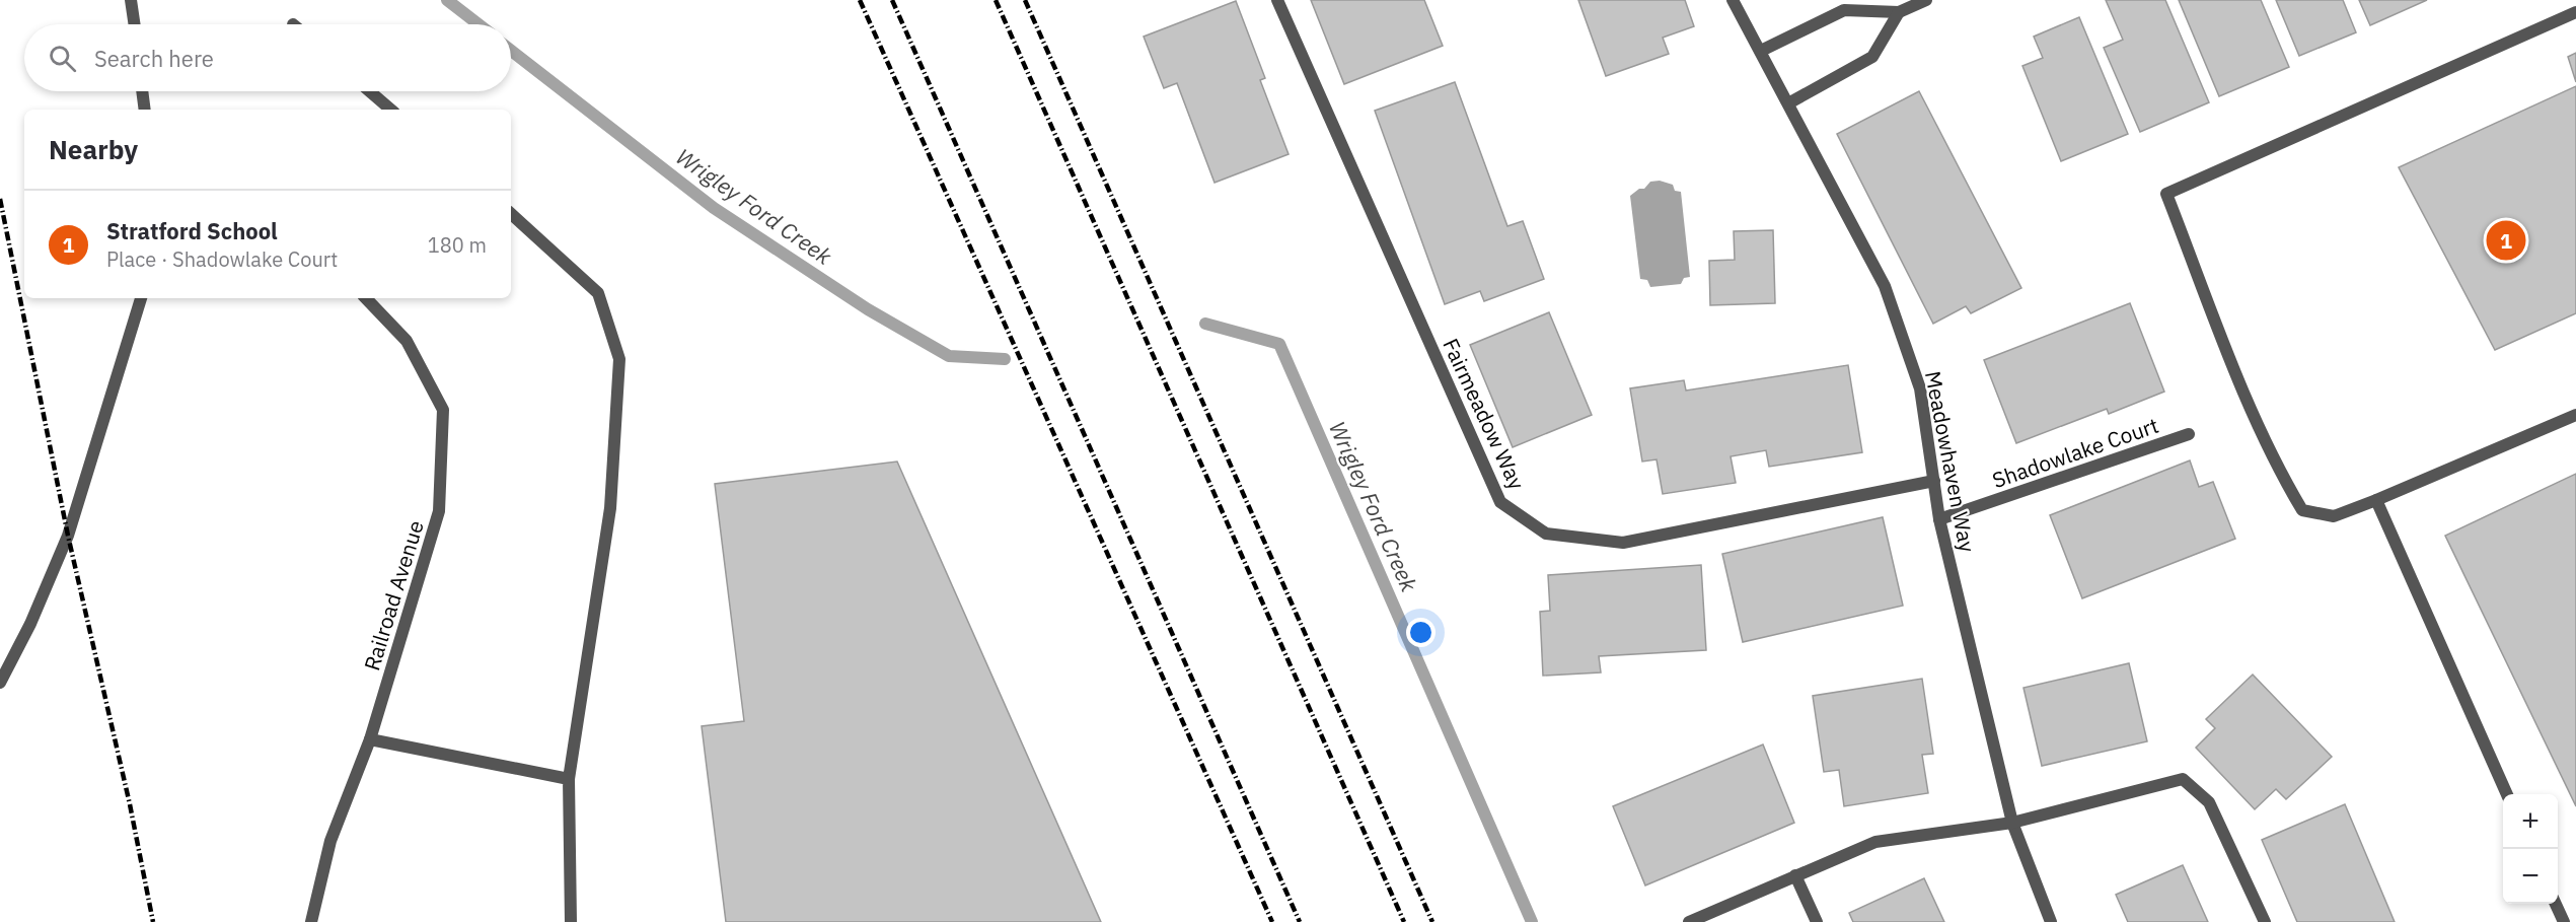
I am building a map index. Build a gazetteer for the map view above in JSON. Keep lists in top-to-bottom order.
{
  "streets": {
    "street": [
      "Fairmeadow Way",
      "Shadowlake Court",
      "Meadowhaven Way",
      "Railroad Avenue"
    ]
  },
  "crossings": [
    ["Fairmeadow Way", "Meadowhaven Way"],
    ["Shadowlake Court", "Meadowhaven Way"]
  ],
  "water": ["Wrigley Ford Creek"],
  "page": {
    "search": "Search here",
    "heading": "Nearby",
    "list": [
      {
        "mark": "1",
        "name": "Stratford School",
        "note": "Place · Shadowlake Court",
        "value": "180 m"
      }
    ],
    "pins": "1",
    "map_buttons": ["+", "−"]
  }
}
